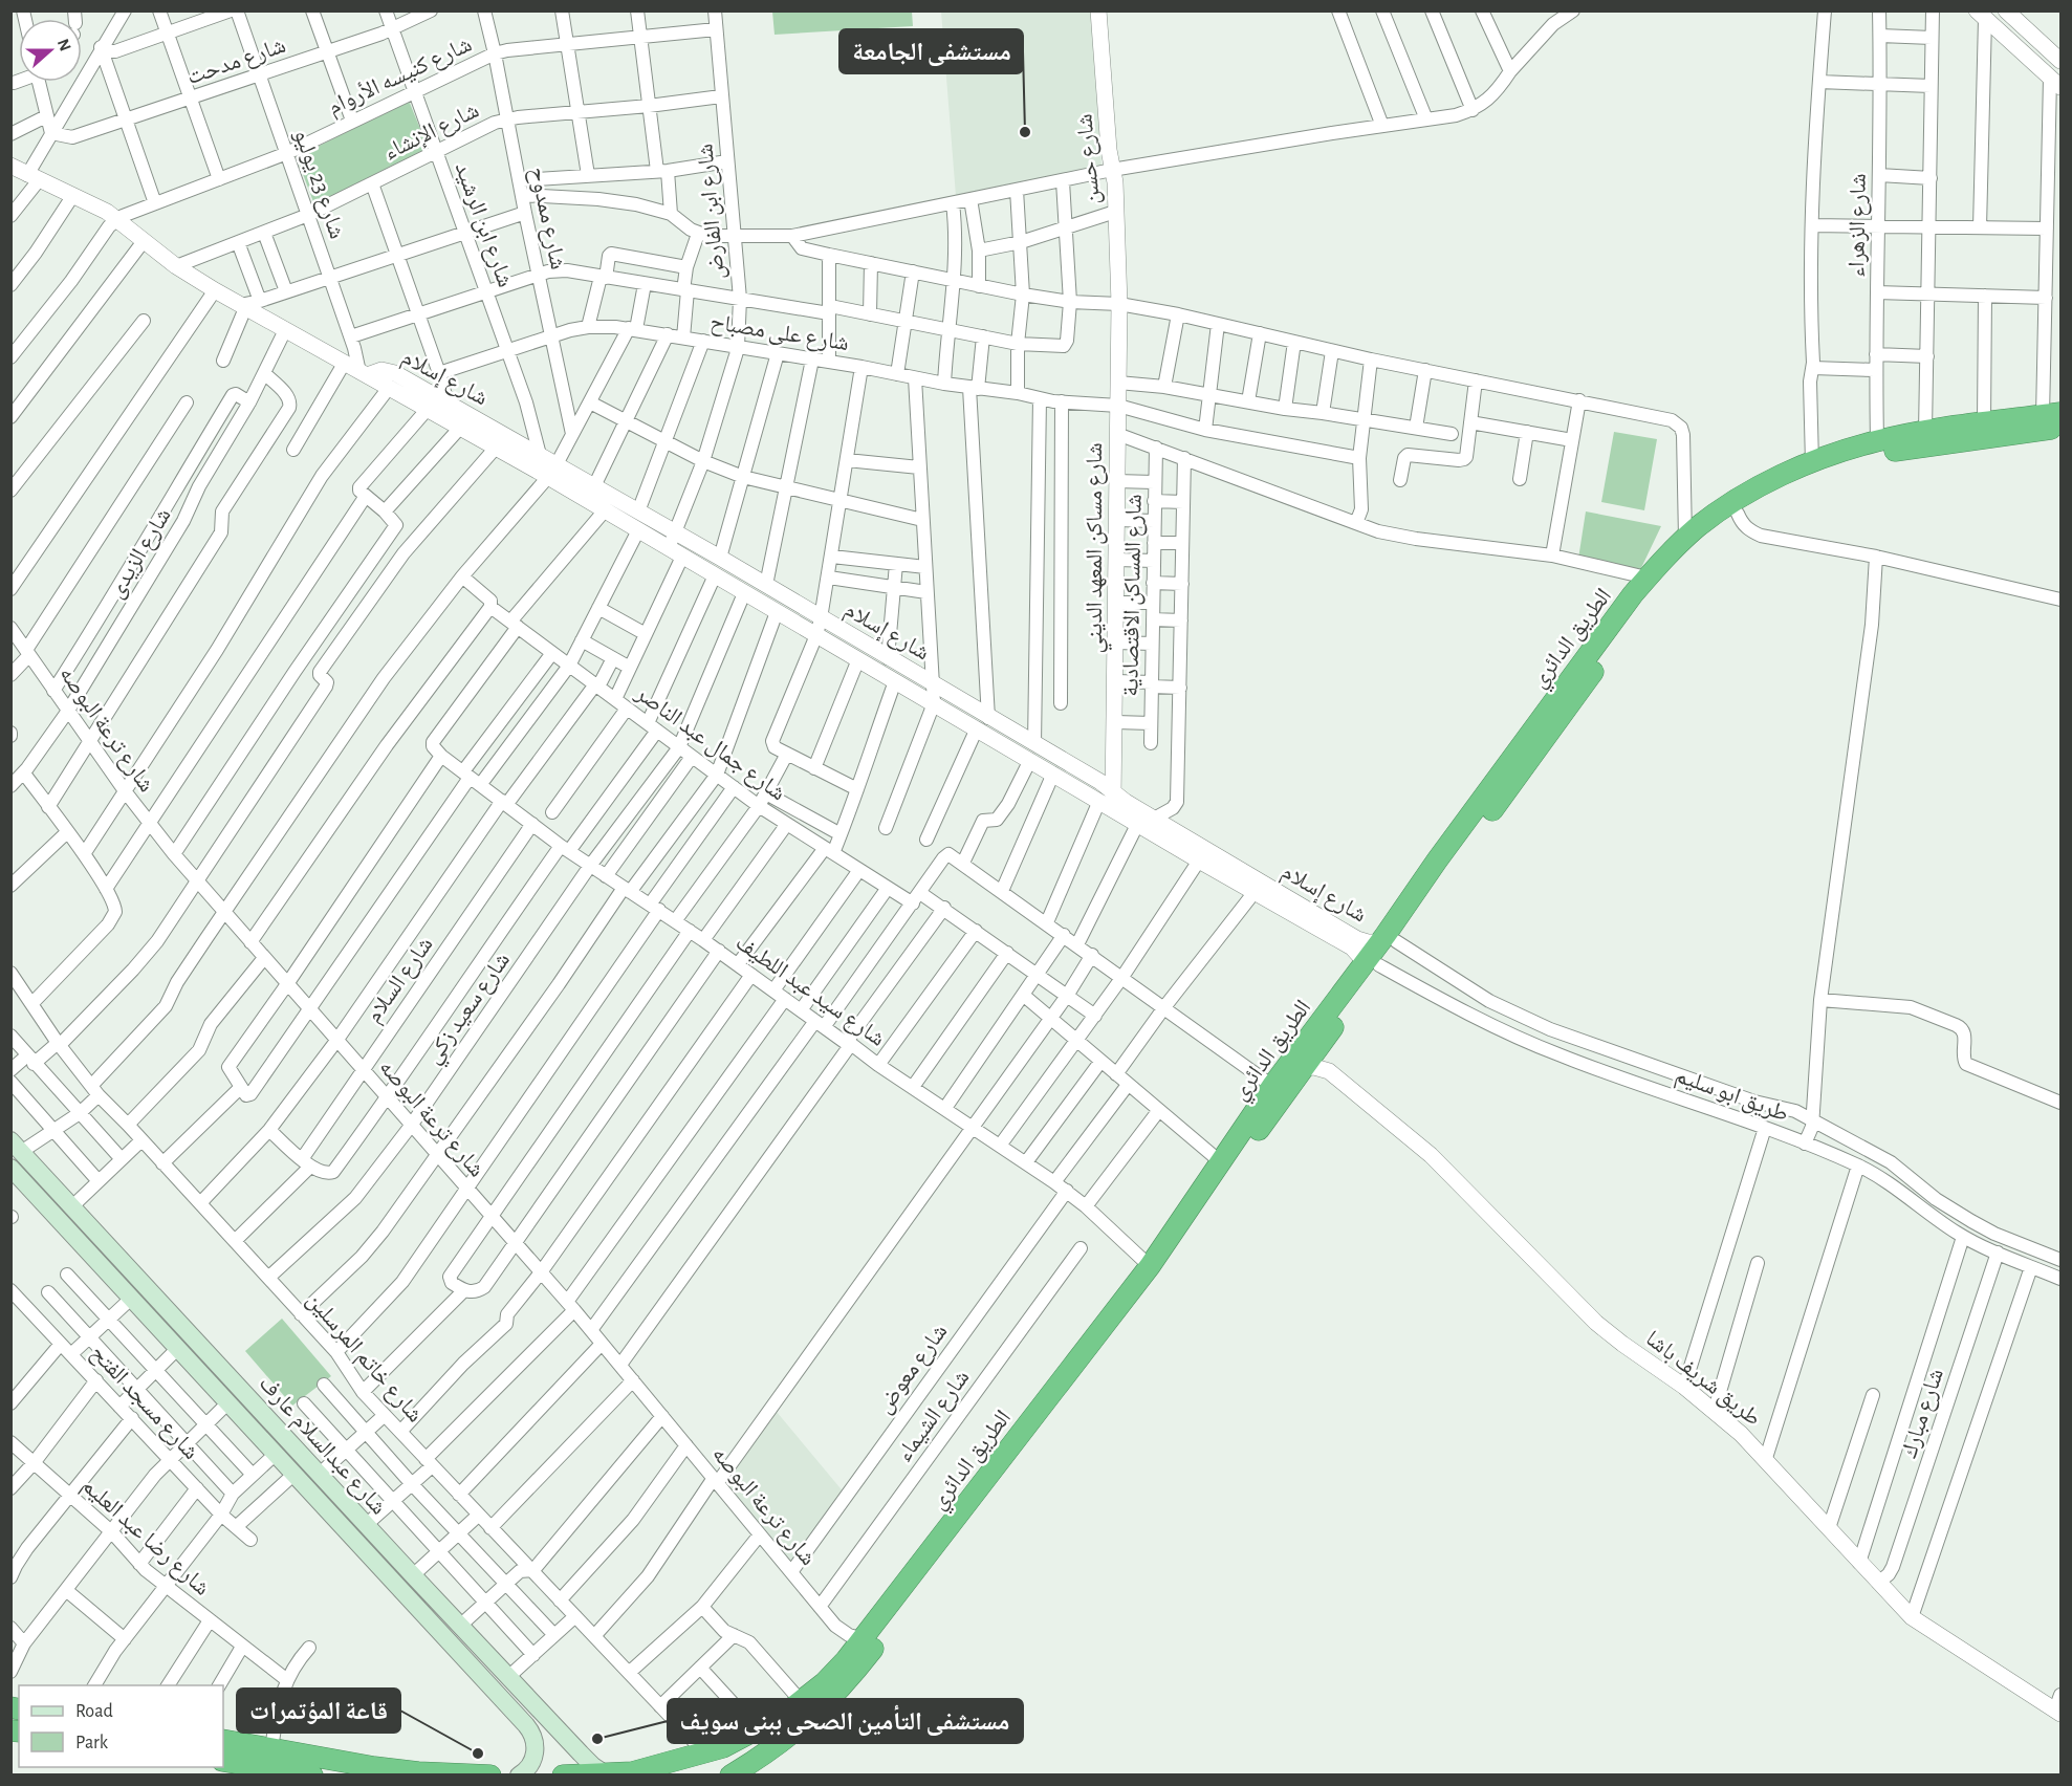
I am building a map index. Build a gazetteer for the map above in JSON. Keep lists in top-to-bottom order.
{
  "streets": {
    "highway": ["الطريق الدائري"],
    "main road": ["شارع عبدالسلام عارف"],
    "street": [
      "شارع مدحت",
      "شارع كنيسه الأروام",
      "شارع الإنشاء",
      "شارع حسن",
      "شارع 23 يوليو",
      "شارع ابن الفارض",
      "شارع ممدوح",
      "شارع ابن الرشيد",
      "شارع الزهراء",
      "شارع على مصباح",
      "شارع إسلام",
      "شارع مساكن المعهد الديني",
      "شارع الزيدى",
      "شارع المساكن الاقتصادية",
      "شارع ترعة البوصه",
      "شارع جمال عبد الناصر",
      "شارع السلام",
      "شارع سيد عبد اللطيف",
      "شارع سعيد زكي",
      "طريق ابو سليم",
      "شارع خاتم المرسلين",
      "شارع معوض",
      "طريق شريف باشا",
      "شارع مسجد الفتح",
      "شارع مبارك",
      "شارع الشيماء",
      "شارع رضا عبد العليم"
    ]
  },
  "crossings": [
    ["شارع مدحت", "شارع 23 يوليو"],
    ["شارع مدحت", "شارع ابن الرشيد"],
    ["شارع كنيسه الأروام", "شارع 23 يوليو"],
    ["شارع كنيسه الأروام", "شارع ابن الفارض"],
    ["شارع كنيسه الأروام", "شارع ممدوح"],
    ["شارع كنيسه الأروام", "شارع ابن الرشيد"],
    ["شارع كنيسه الأروام", "شارع إسلام"],
    ["شارع الإنشاء", "شارع 23 يوليو"],
    ["شارع الإنشاء", "شارع ابن الفارض"],
    ["شارع الإنشاء", "شارع ممدوح"],
    ["شارع الإنشاء", "شارع ابن الرشيد"],
    ["شارع الإنشاء", "شارع إسلام"],
    ["شارع حسن", "شارع مساكن المعهد الديني"],
    ["شارع 23 يوليو", "شارع إسلام"],
    ["شارع ابن الفارض", "شارع على مصباح"],
    ["شارع ابن الفارض", "شارع إسلام"],
    ["شارع ابن الفارض", "شارع جمال عبد الناصر"],
    ["شارع ممدوح", "شارع على مصباح"],
    ["شارع ابن الرشيد", "شارع على مصباح"],
    ["شارع ابن الرشيد", "شارع إسلام"],
    ["شارع الزهراء", "الطريق الدائري"],
    ["شارع على مصباح", "شارع مساكن المعهد الديني"],
    ["شارع إسلام", "شارع مساكن المعهد الديني"],
    ["شارع إسلام", "شارع الزيدى"],
    ["شارع إسلام", "الطريق الدائري"],
    ["شارع إسلام", "شارع سعيد زكي"],
    ["شارع إسلام", "طريق ابو سليم"],
    ["شارع الزيدى", "شارع ترعة البوصه"],
    ["الطريق الدائري", "شارع سيد عبد اللطيف"],
    ["الطريق الدائري", "طريق ابو سليم"],
    ["الطريق الدائري", "شارع خاتم المرسلين"],
    ["الطريق الدائري", "طريق شريف باشا"],
    ["الطريق الدائري", "شارع عبدالسلام عارف"],
    ["شارع ترعة البوصه", "شارع السلام"],
    ["شارع ترعة البوصه", "شارع سعيد زكي"],
    ["شارع ترعة البوصه", "شارع معوض"],
    ["شارع ترعة البوصه", "شارع الشيماء"],
    ["شارع جمال عبد الناصر", "شارع سعيد زكي"],
    ["شارع السلام", "شارع سيد عبد اللطيف"],
    ["شارع السلام", "شارع خاتم المرسلين"],
    ["شارع سيد عبد اللطيف", "شارع سعيد زكي"],
    ["شارع سيد عبد اللطيف", "شارع معوض"],
    ["شارع سعيد زكي", "شارع خاتم المرسلين"],
    ["طريق ابو سليم", "شارع مبارك"],
    ["طريق شريف باشا", "شارع مبارك"]
  ],
  "places": ["مستشفى الجامعة", "مستشفى التأمين الصحى ببنى سويف", "قاعة المؤتمرات"],
  "legend": ["Road", "Park"],
  "north": "right"
}
